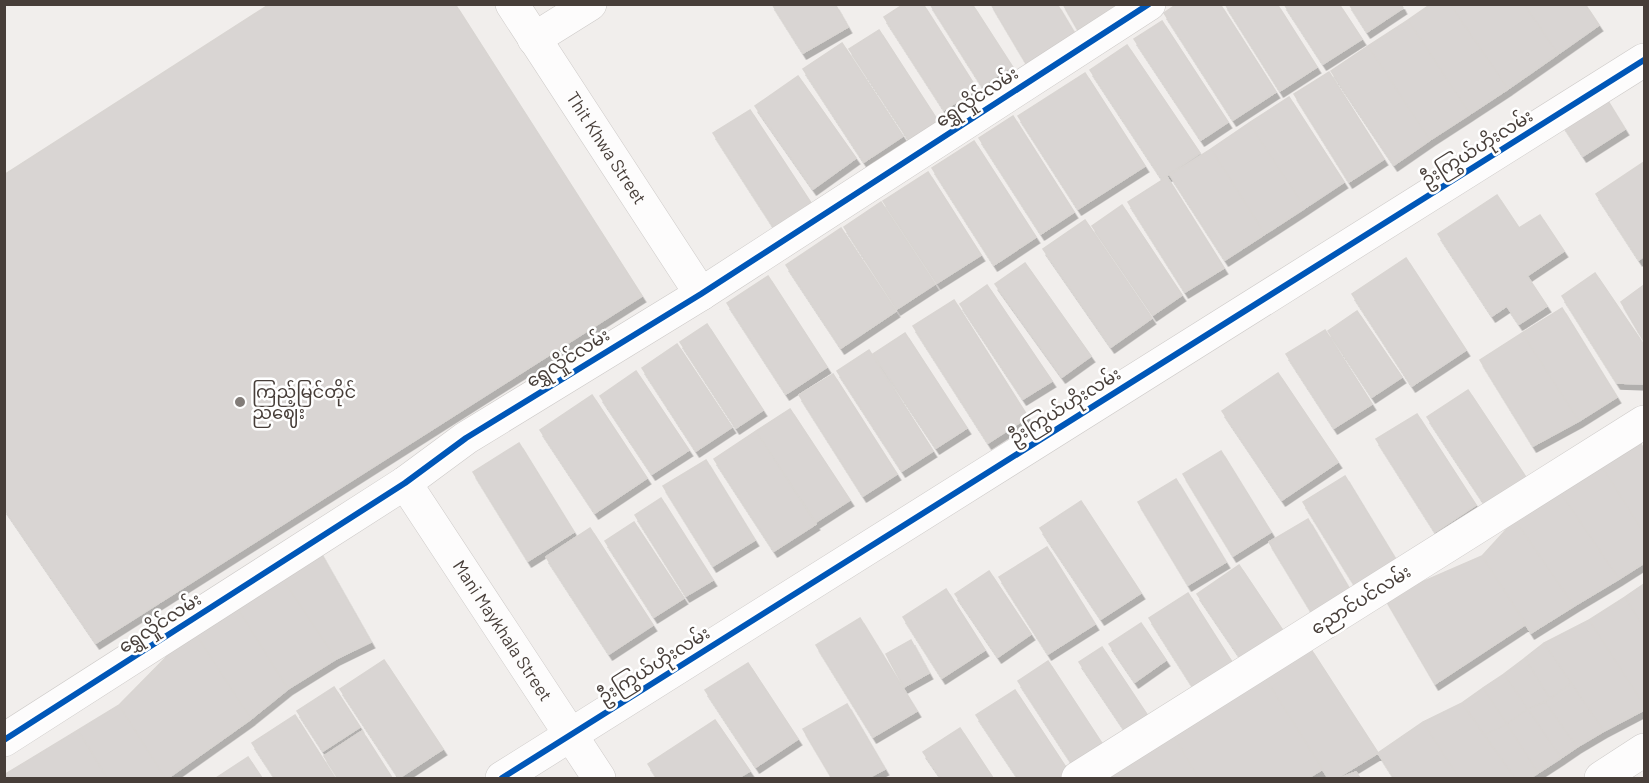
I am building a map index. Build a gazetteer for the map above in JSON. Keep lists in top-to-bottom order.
{
  "streets": {
    "street": [
      "ရွှေလှိုင်လမ်း",
      "ဦးကြွယ်ဟိုးလမ်း",
      "Thit Khwa Street",
      "ညောင်ပင်လမ်း",
      "Mani Maykhala Street"
    ]
  },
  "crossings": [
    ["ရွှေလှိုင်လမ်း", "Thit Khwa Street"],
    ["ရွှေလှိုင်လမ်း", "Mani Maykhala Street"],
    ["ဦးကြွယ်ဟိုးလမ်း", "Mani Maykhala Street"]
  ],
  "places": ["ကြည့်မြင်တိုင် ညဈေး"]
}
